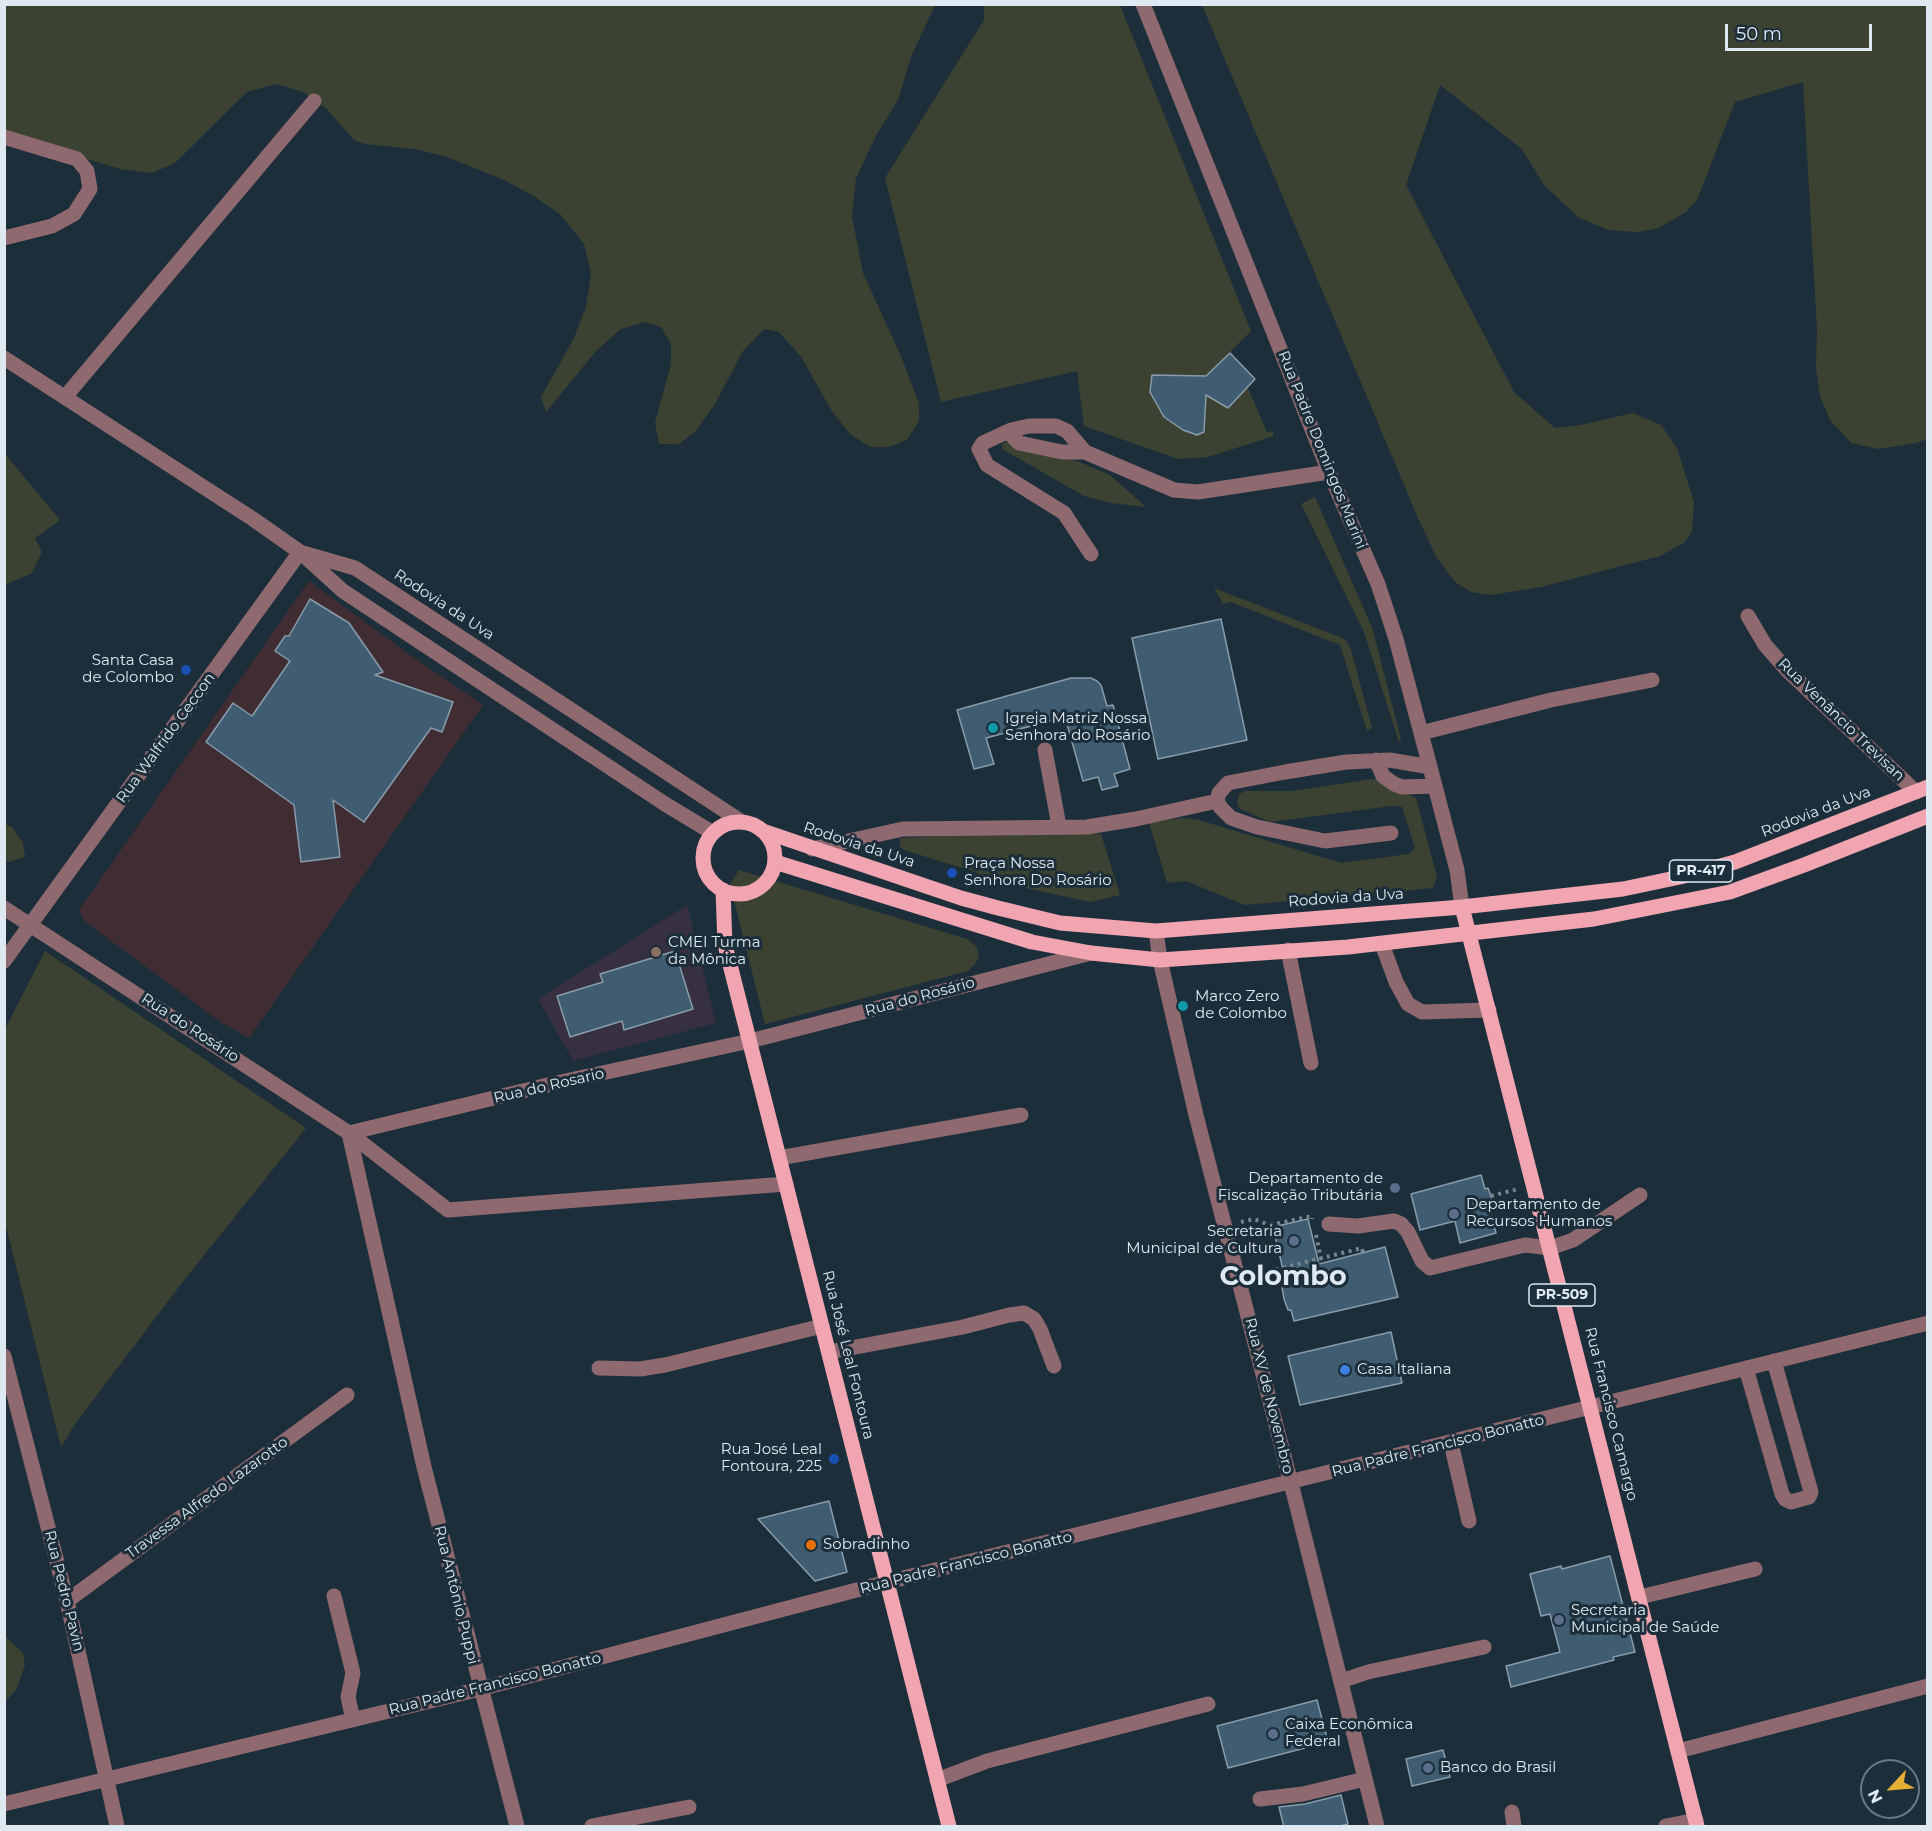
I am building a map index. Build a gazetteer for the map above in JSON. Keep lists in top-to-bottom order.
{
  "streets": {
    "main road": [
      "Rodovia da Uva",
      "PR-417",
      "PR-509",
      "Rua José Leal Fontoura",
      "Rua Francisco Camargo"
    ],
    "street": [
      "Rua Padre Domingos Marini",
      "Rua Venâncio Trevisan",
      "Rua Walfrido Ceccon",
      "Rua do Rosário",
      "Rua do Rosario",
      "Rua XV de Novembro",
      "Rua Padre Francisco Bonatto",
      "Travessa Alfredo Lazarotto",
      "Rua Pedro Pavin",
      "Rua Antônio Puppi"
    ]
  },
  "crossings": [
    ["Rua Padre Domingos Marini", "Rodovia da Uva"],
    ["Rua Padre Domingos Marini", "Rua Francisco Camargo"],
    ["Rodovia da Uva", "Rua Venâncio Trevisan"],
    ["Rodovia da Uva", "Rua Walfrido Ceccon"],
    ["Rodovia da Uva", "PR-417"],
    ["Rodovia da Uva", "Rua José Leal Fontoura"],
    ["Rodovia da Uva", "Rua XV de Novembro"],
    ["Rodovia da Uva", "Rua Francisco Camargo"],
    ["Rua Walfrido Ceccon", "Rua do Rosário"],
    ["PR-417", "Rua do Rosário"],
    ["PR-417", "Rua José Leal Fontoura"],
    ["PR-417", "Rua XV de Novembro"],
    ["PR-417", "Rua Francisco Camargo"],
    ["Rua do Rosário", "Rua do Rosario"],
    ["Rua do Rosário", "Rua José Leal Fontoura"],
    ["Rua do Rosário", "Rua Antônio Puppi"],
    ["Rua do Rosario", "Rua José Leal Fontoura"],
    ["Rua do Rosario", "Rua Antônio Puppi"],
    ["Rua José Leal Fontoura", "Rua Padre Francisco Bonatto"],
    ["Rua XV de Novembro", "Rua Padre Francisco Bonatto"],
    ["Rua Francisco Camargo", "Rua Padre Francisco Bonatto"],
    ["Rua Padre Francisco Bonatto", "Rua Pedro Pavin"],
    ["Rua Padre Francisco Bonatto", "Rua Antônio Puppi"],
    ["Travessa Alfredo Lazarotto", "Rua Pedro Pavin"]
  ],
  "districts": ["Colombo"],
  "places": [
    "Santa Casa de Colombo",
    "Igreja Matriz Nossa Senhora do Rosário",
    "Praça Nossa Senhora Do Rosário",
    "CMEI Turma da Mônica",
    "Marco Zero de Colombo",
    "Departamento de Fiscalização Tributária",
    "Departamento de Recursos Humanos",
    "Secretaria Municipal de Cultura",
    "Casa Italiana",
    "Rua José Leal Fontoura, 225",
    "Sobradinho",
    "Secretaria Municipal de Saúde",
    "Caixa Econômica Federal",
    "Banco do Brasil"
  ],
  "scale_bar": "50 m",
  "north": "bottom left"
}
